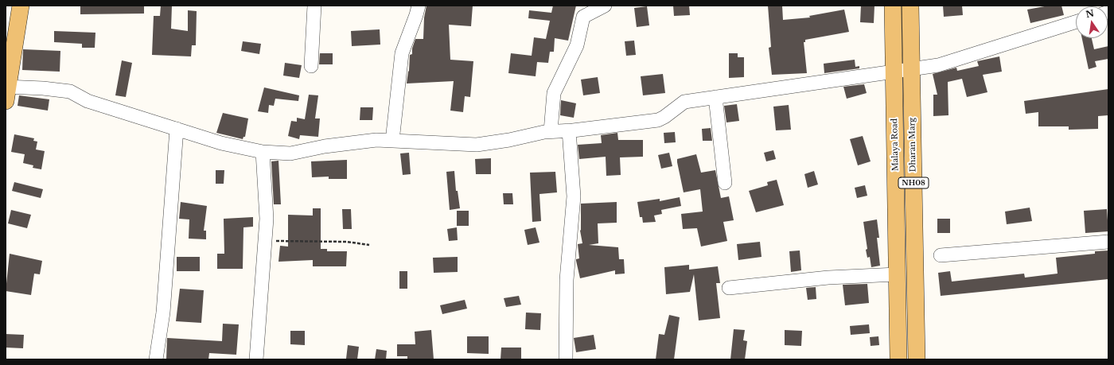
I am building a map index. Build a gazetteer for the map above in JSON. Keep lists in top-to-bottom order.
{
  "streets": {
    "main road": ["Malaya Road", "Dharan Marg", "NH08"]
  },
  "north": "top"
}
